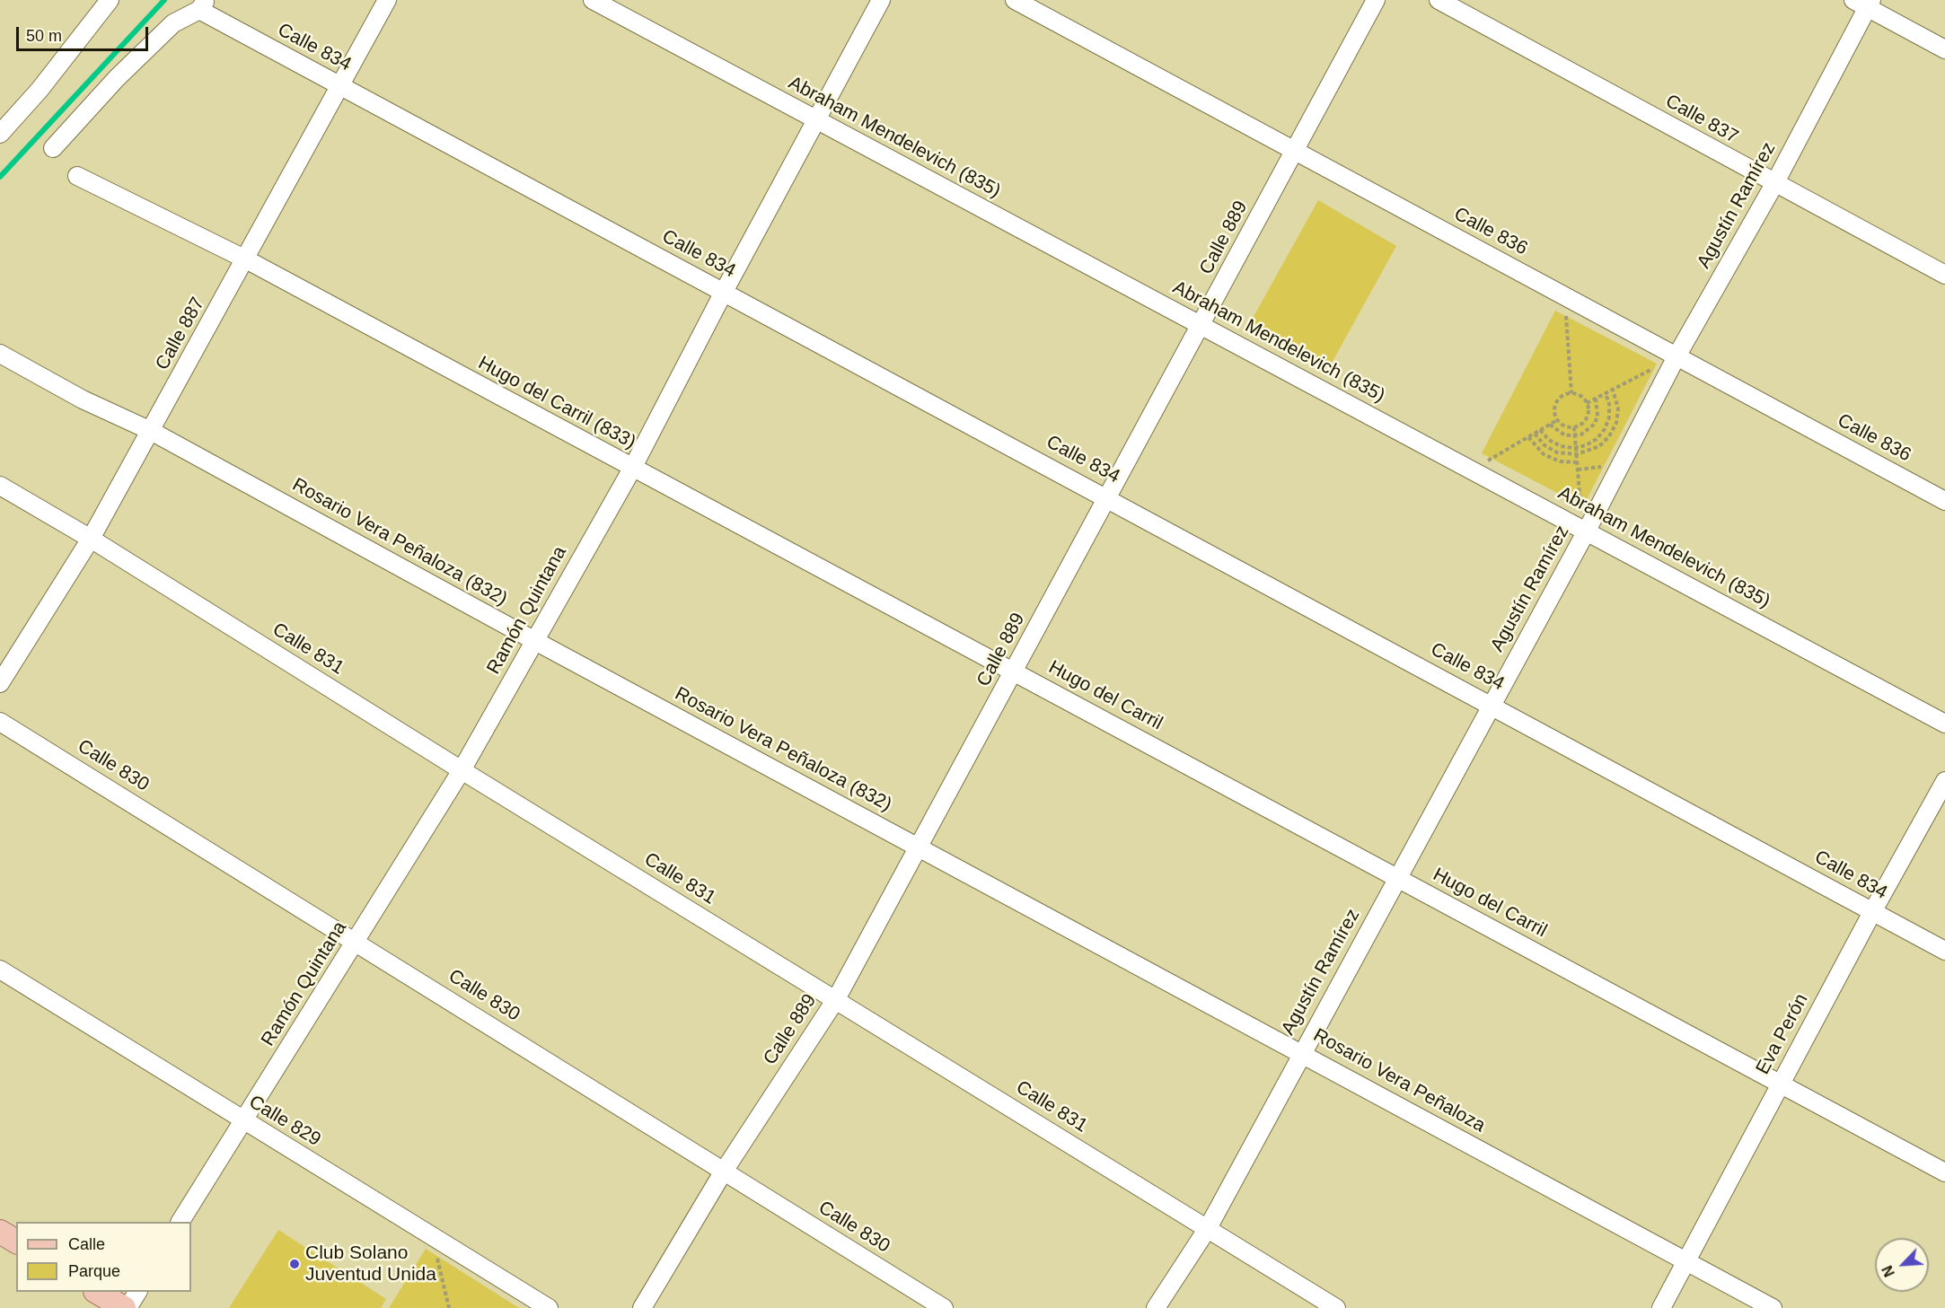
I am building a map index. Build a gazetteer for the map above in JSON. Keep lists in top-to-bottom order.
{
  "streets": {
    "street": [
      "Calle 834",
      "Calle 837",
      "Abraham Mendelevich (835)",
      "Agustín Ramírez",
      "Calle 836",
      "Calle 889",
      "Calle 887",
      "Hugo del Carril (833)",
      "Rosario Vera Peñaloza (832)",
      "Ramón Quintana",
      "Calle 831",
      "Hugo del Carril",
      "Calle 830",
      "Eva Perón",
      "Rosario Vera Peñaloza",
      "Calle 829"
    ]
  },
  "crossings": [
    ["Calle 834", "Agustín Ramírez"],
    ["Calle 834", "Calle 889"],
    ["Calle 834", "Calle 887"],
    ["Calle 834", "Ramón Quintana"],
    ["Calle 834", "Eva Perón"],
    ["Calle 837", "Agustín Ramírez"],
    ["Abraham Mendelevich (835)", "Agustín Ramírez"],
    ["Abraham Mendelevich (835)", "Calle 889"],
    ["Abraham Mendelevich (835)", "Ramón Quintana"],
    ["Agustín Ramírez", "Calle 836"],
    ["Agustín Ramírez", "Calle 831"],
    ["Agustín Ramírez", "Hugo del Carril"],
    ["Agustín Ramírez", "Rosario Vera Peñaloza"],
    ["Calle 836", "Calle 889"],
    ["Calle 889", "Hugo del Carril (833)"],
    ["Calle 889", "Rosario Vera Peñaloza (832)"],
    ["Calle 889", "Calle 831"],
    ["Calle 889", "Hugo del Carril"],
    ["Calle 889", "Calle 830"],
    ["Calle 889", "Rosario Vera Peñaloza"],
    ["Calle 887", "Hugo del Carril (833)"],
    ["Calle 887", "Rosario Vera Peñaloza (832)"],
    ["Calle 887", "Calle 831"],
    ["Hugo del Carril (833)", "Ramón Quintana"],
    ["Hugo del Carril (833)", "Hugo del Carril"],
    ["Rosario Vera Peñaloza (832)", "Ramón Quintana"],
    ["Rosario Vera Peñaloza (832)", "Rosario Vera Peñaloza"],
    ["Ramón Quintana", "Calle 831"],
    ["Ramón Quintana", "Calle 830"],
    ["Ramón Quintana", "Calle 829"],
    ["Hugo del Carril", "Eva Perón"],
    ["Eva Perón", "Rosario Vera Peñaloza"]
  ],
  "places": ["Club Solano Juventud Unida"],
  "legend": ["Calle", "Parque"],
  "scale_bar": "50 m",
  "north": "bottom left"
}
